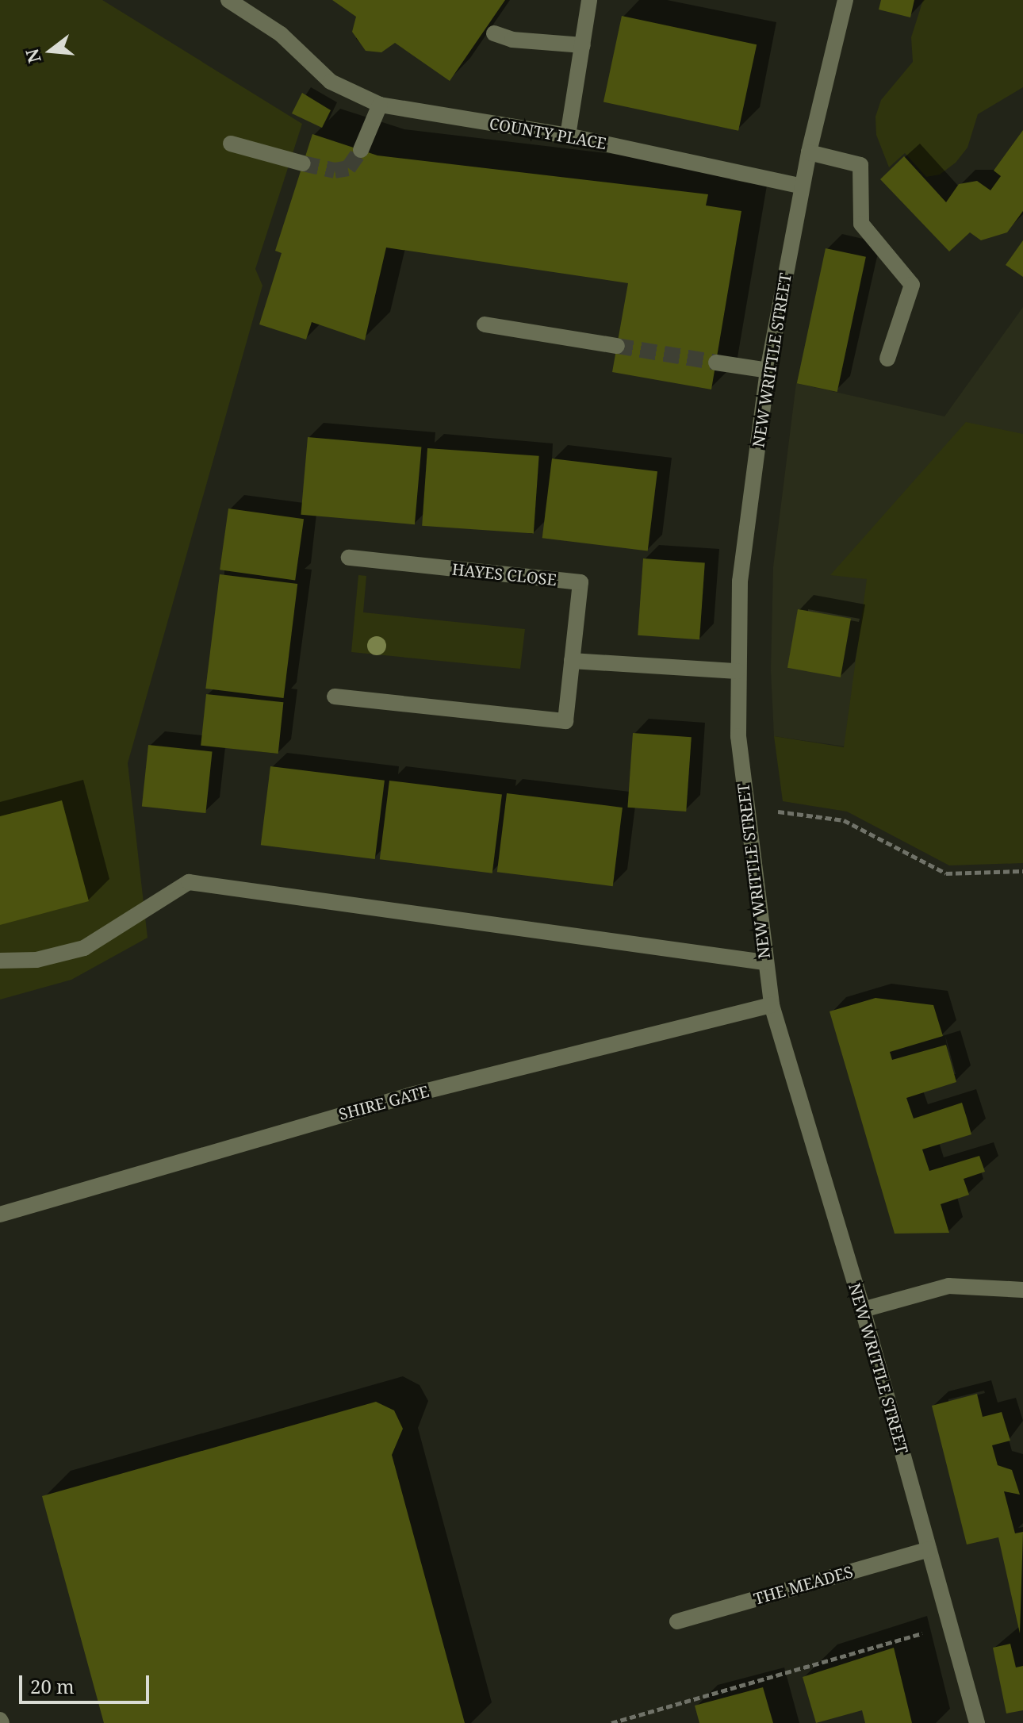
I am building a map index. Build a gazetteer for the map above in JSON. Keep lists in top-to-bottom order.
{
  "streets": {
    "street": [
      "COUNTY PLACE",
      "NEW WRITTLE STREET",
      "HAYES CLOSE",
      "SHIRE GATE",
      "THE MEADES"
    ]
  },
  "crossings": [
    ["COUNTY PLACE", "NEW WRITTLE STREET"],
    ["NEW WRITTLE STREET", "SHIRE GATE"],
    ["NEW WRITTLE STREET", "THE MEADES"]
  ],
  "scale_bar": "20 m",
  "north": "left"
}
